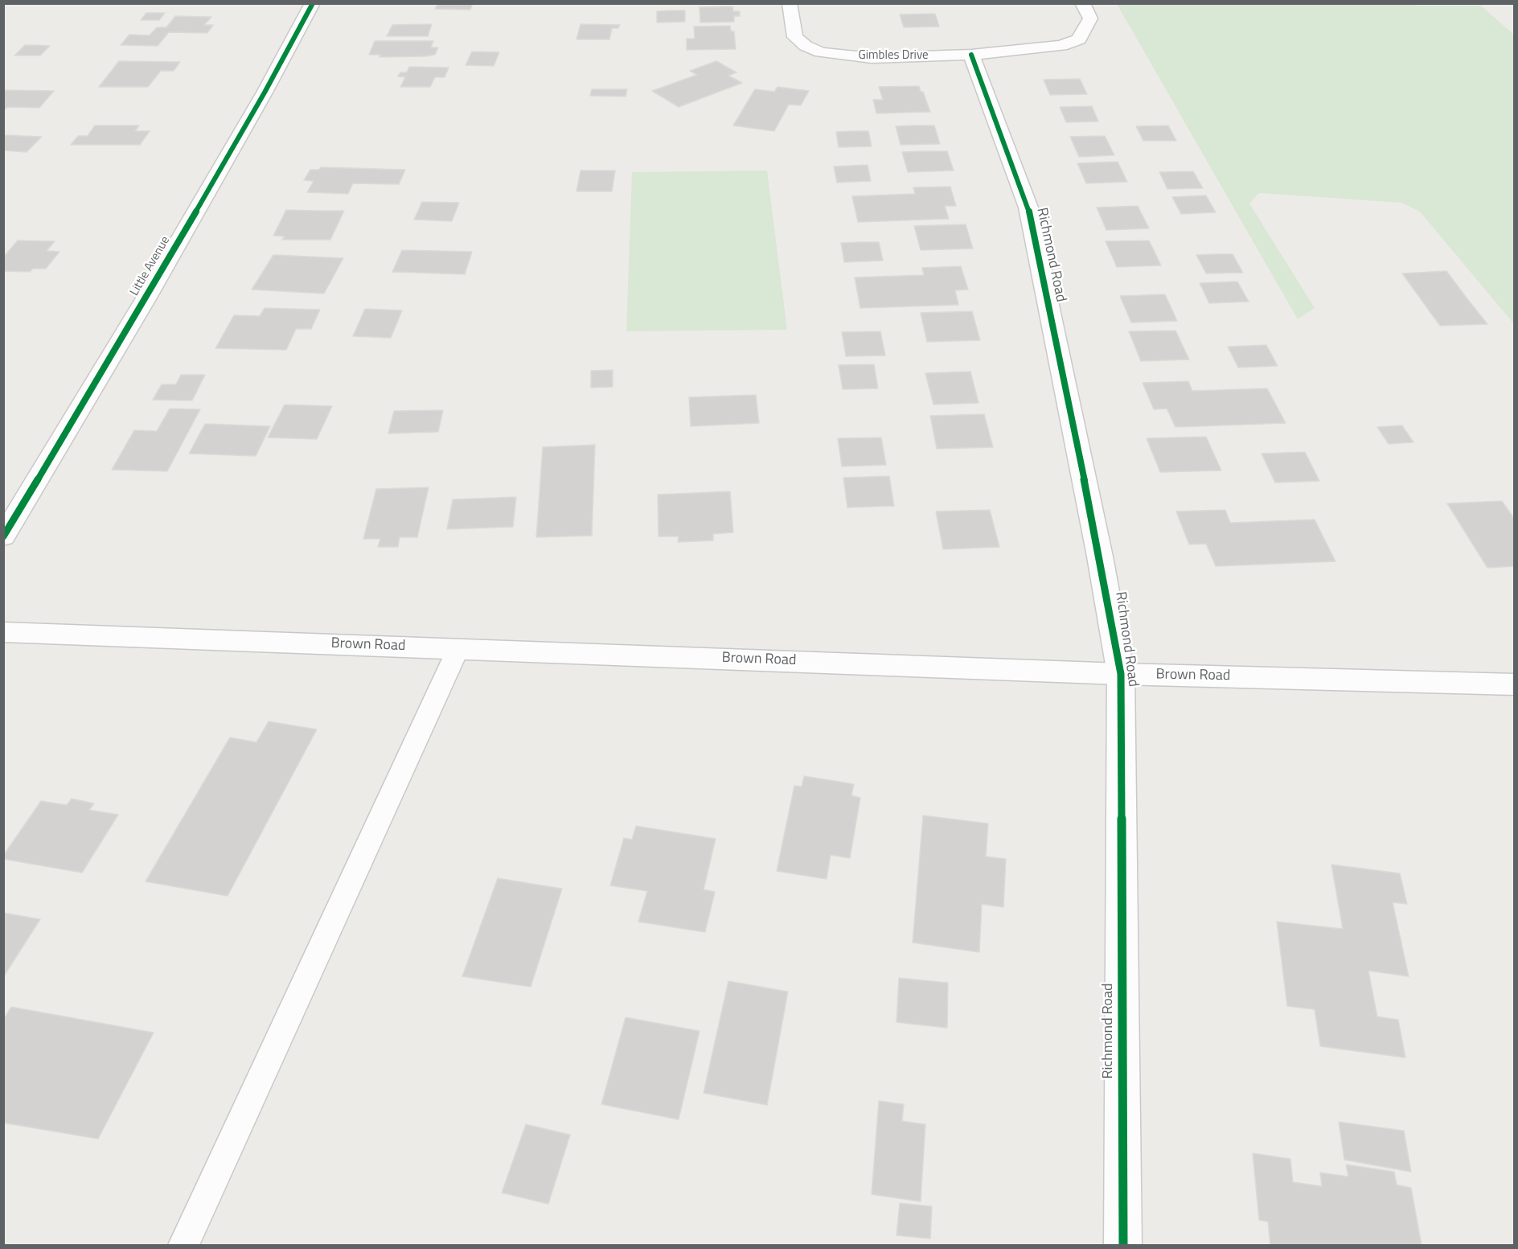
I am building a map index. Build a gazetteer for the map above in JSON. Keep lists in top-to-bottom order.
{
  "streets": {
    "street": [
      "Gimbles Drive",
      "Richmond Road",
      "Little Avenue",
      "Brown Road"
    ]
  },
  "crossings": [
    ["Gimbles Drive", "Richmond Road"],
    ["Richmond Road", "Brown Road"]
  ]
}
